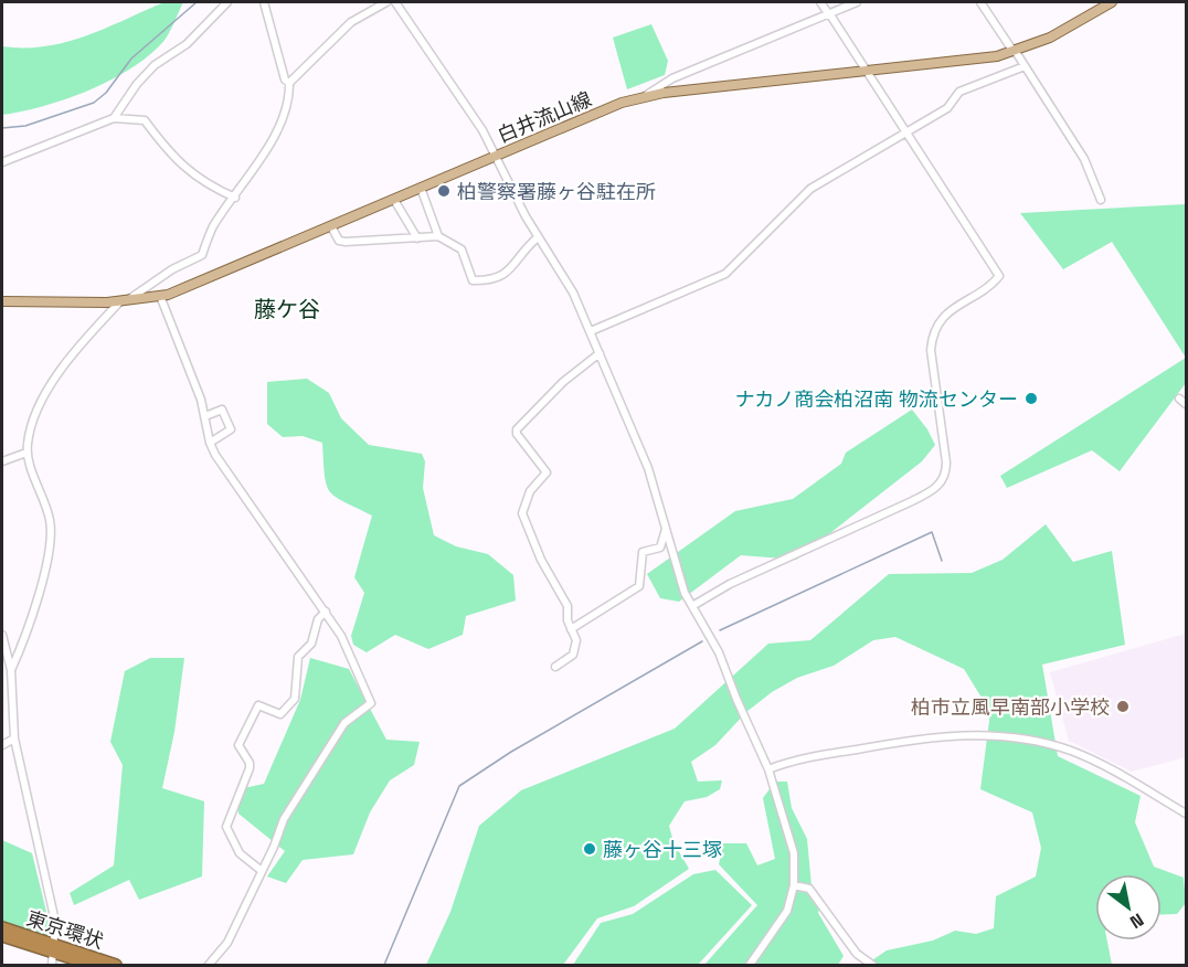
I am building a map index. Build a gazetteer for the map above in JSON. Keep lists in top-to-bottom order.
{
  "streets": {
    "highway": ["東京環状"],
    "main road": ["白井流山線"]
  },
  "districts": ["藤ケ谷"],
  "places": [
    "柏警察署藤ヶ谷駐在所",
    "ナカノ商会柏沼南 物流センター",
    "柏市立風早南部小学校",
    "藤ヶ谷十三塚"
  ],
  "north": "bottom right"
}
